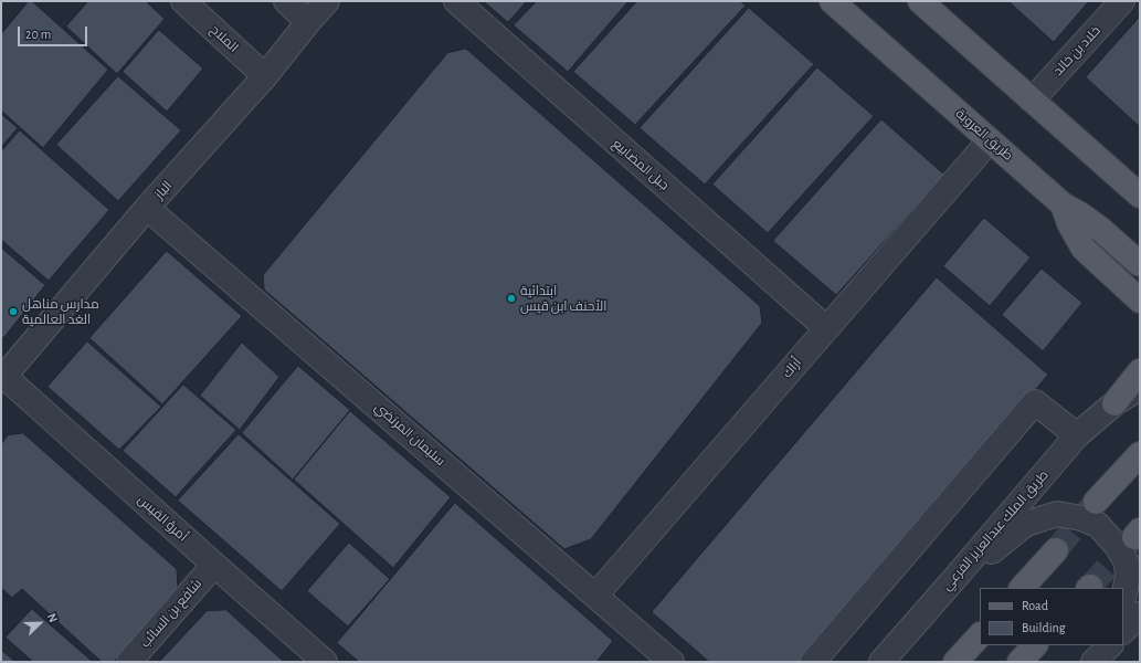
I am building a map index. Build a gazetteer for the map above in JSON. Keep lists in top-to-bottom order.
{
  "streets": {
    "main road": ["طريق العروبة"],
    "street": [
      "الملاح",
      "خلاد بن خالد",
      "جبل المضابيع",
      "الباز",
      "أراك",
      "سليمان المرتضي",
      "أمرؤ القيس",
      "طريق الملك عبدالعزيز الفرعي",
      "شافع بن السائب"
    ]
  },
  "crossings": [
    ["الملاح", "الباز"],
    ["طريق العروبة", "أراك"],
    ["جبل المضابيع", "أراك"],
    ["الباز", "سليمان المرتضي"],
    ["الباز", "أمرؤ القيس"],
    ["أراك", "سليمان المرتضي"],
    ["أمرؤ القيس", "شافع بن السائب"]
  ],
  "places": ["ابتدائية الأحنف ابن قيس", "مدارس مناهل الغد العالمية"],
  "legend": ["Road", "Building"],
  "scale_bar": "20 m",
  "north": "top right"
}
